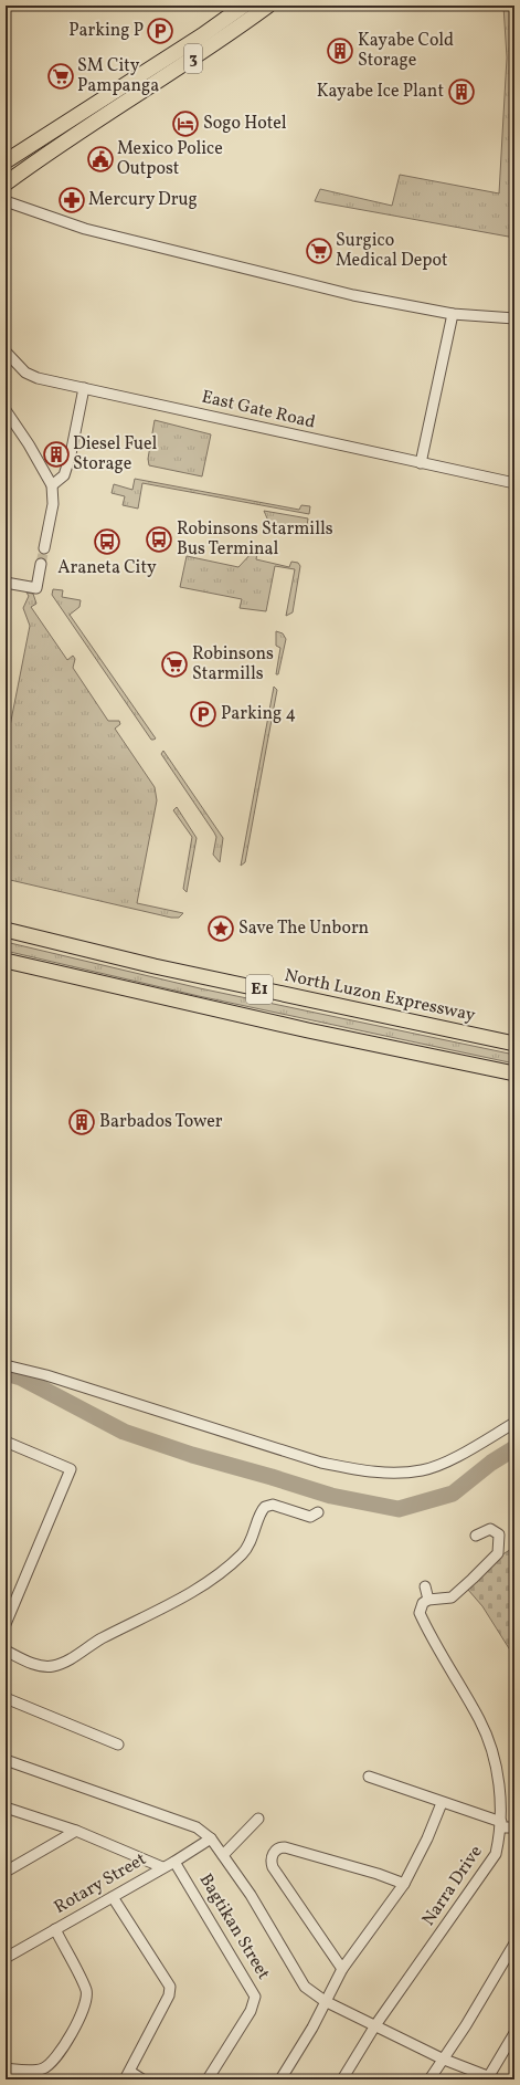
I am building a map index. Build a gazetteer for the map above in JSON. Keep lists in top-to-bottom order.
{
  "streets": {
    "highway": ["3", "E1", "North Luzon Expressway"],
    "street": [
      "East Gate Road",
      "Rotary Street",
      "Narra Drive",
      "Bagtikan Street"
    ]
  },
  "crossings": [
    ["Rotary Street", "Bagtikan Street"]
  ],
  "places": {
    "parking": ["Parking P", "Parking 4"],
    "building": [
      "Kayabe Cold Storage",
      "Kayabe Ice Plant",
      "Diesel Fuel Storage",
      "Barbados Tower"
    ],
    "supermarket": ["SM City Pampanga", "Surgico Medical Depot", "Robinsons Starmills"],
    "hotel": ["Sogo Hotel"],
    "public building": ["Mexico Police Outpost"],
    "pharmacy": ["Mercury Drug"],
    "bus stop": ["Robinsons Starmills Bus Terminal", "Araneta City"],
    "place": ["Save The Unborn"]
  }
}
